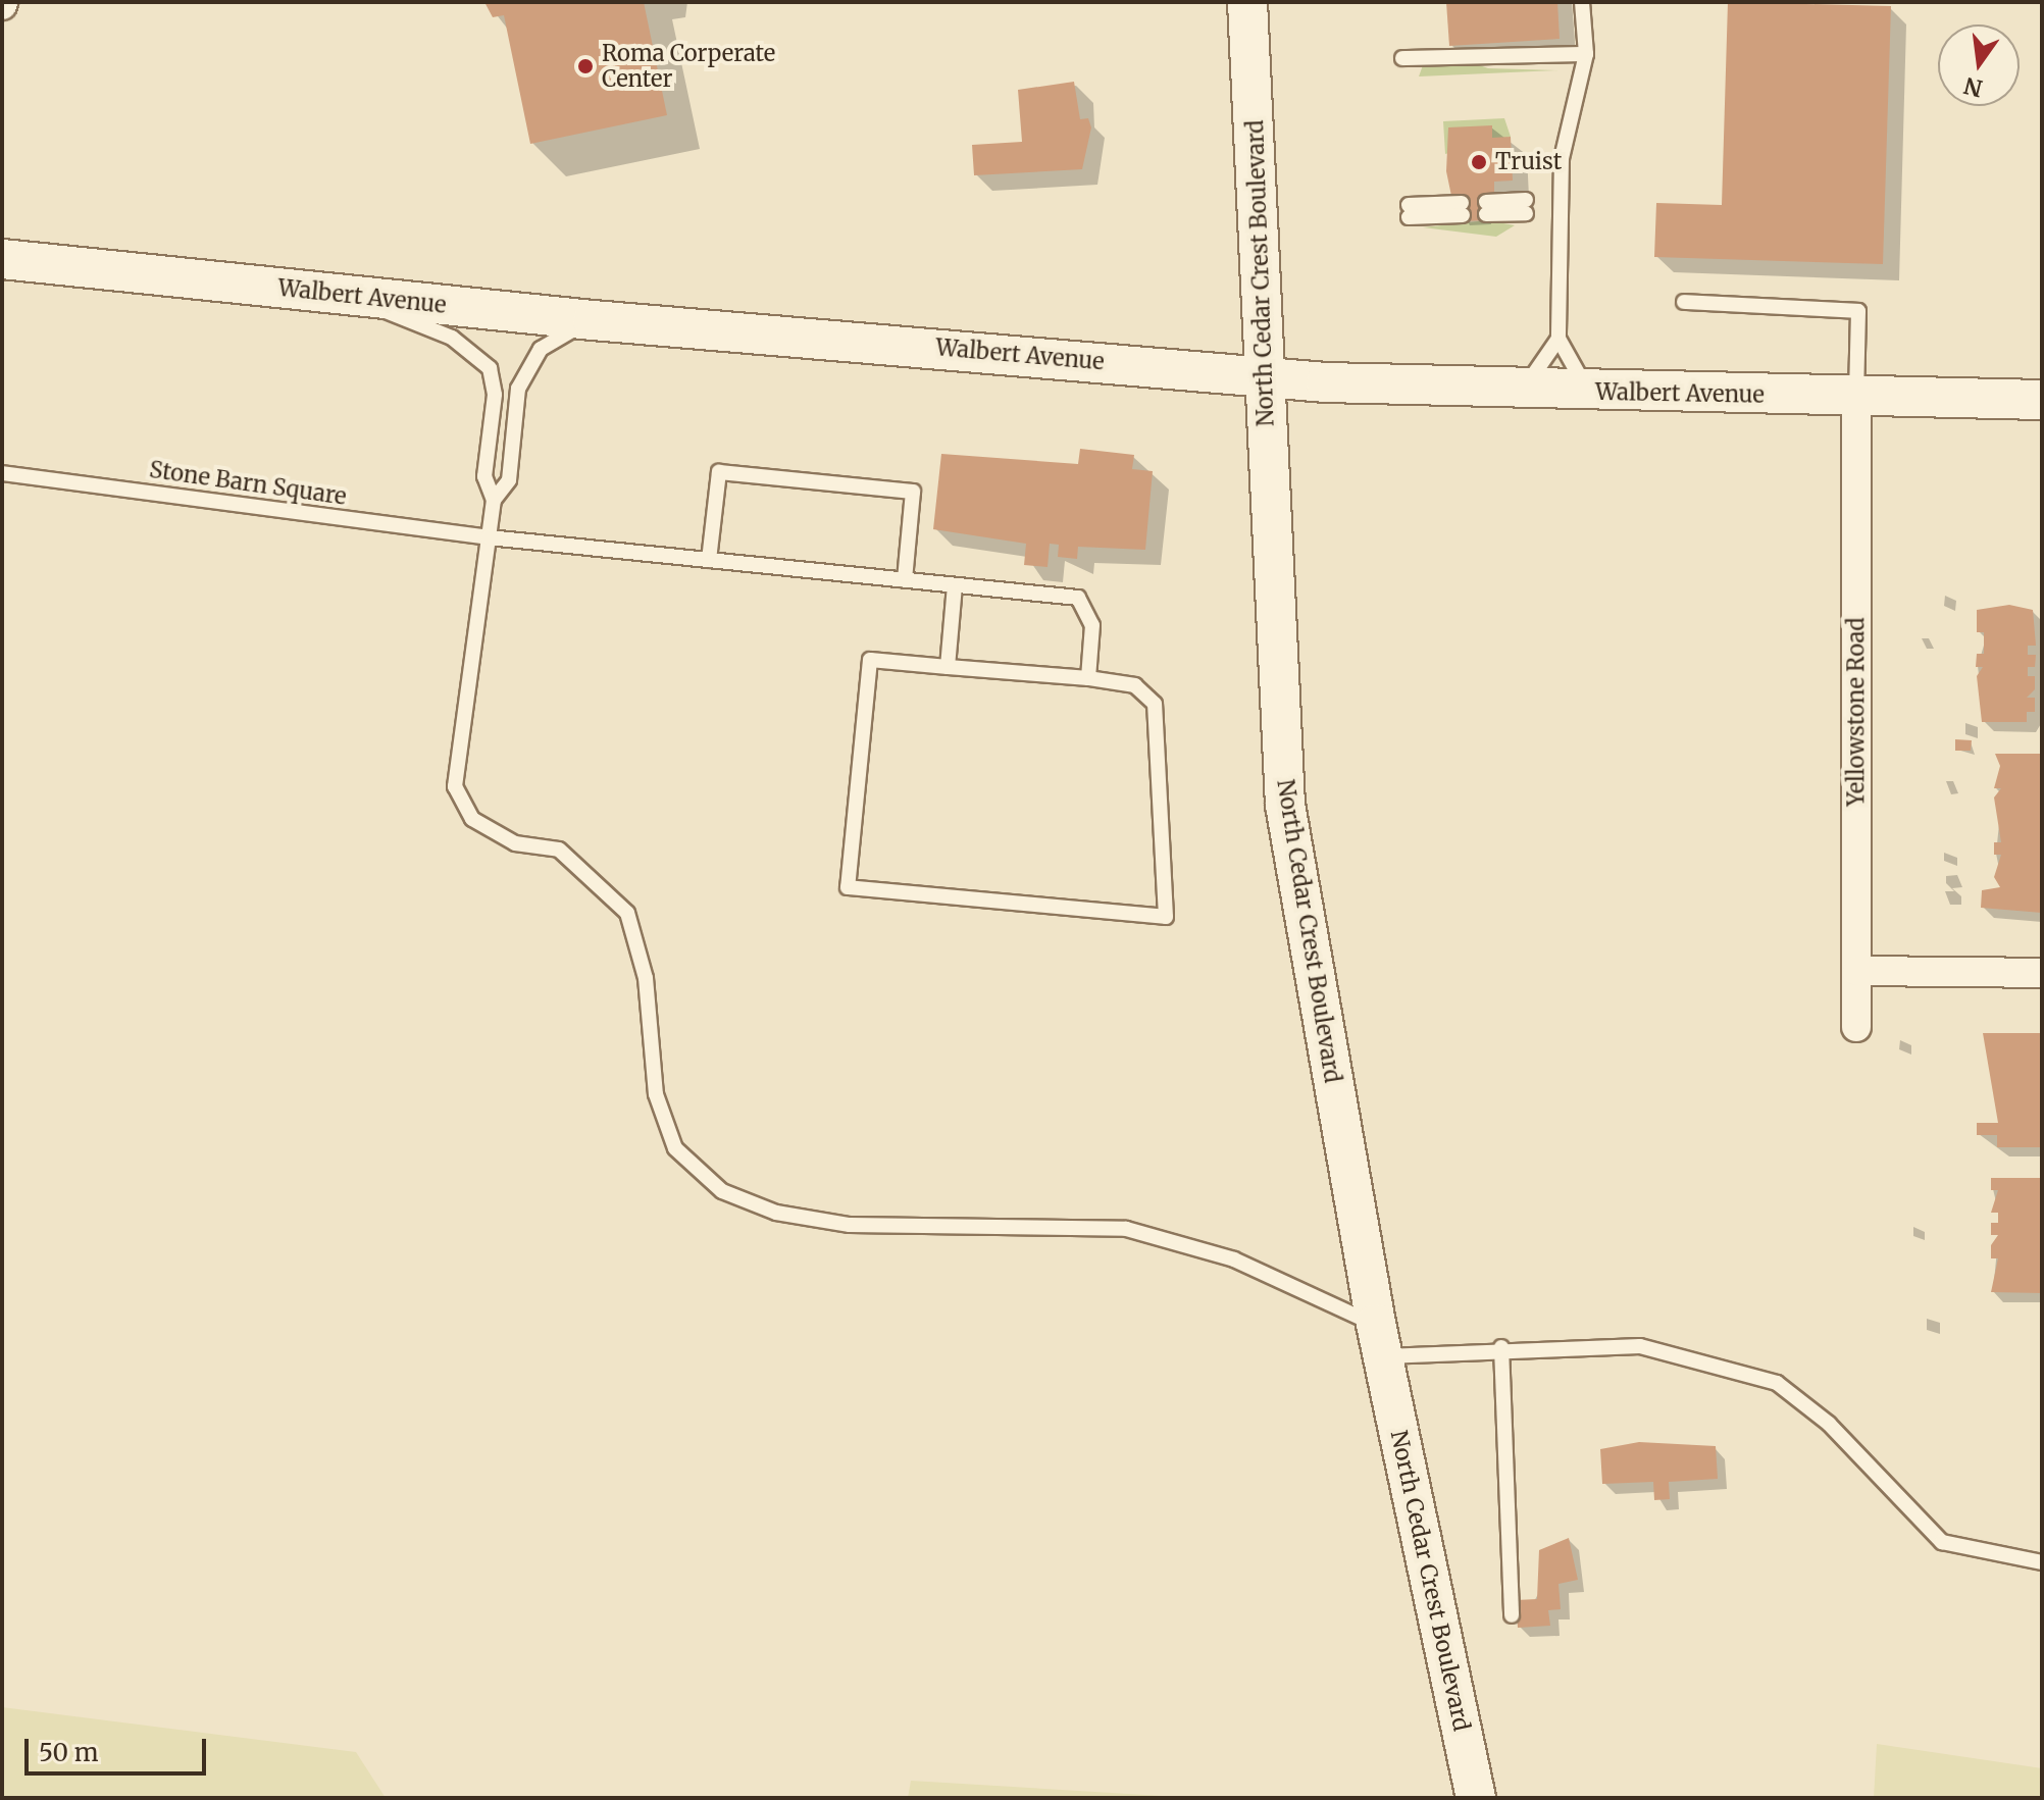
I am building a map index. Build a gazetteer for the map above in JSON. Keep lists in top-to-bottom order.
{
  "streets": {
    "main road": ["North Cedar Crest Boulevard", "Walbert Avenue"],
    "street": ["Yellowstone Road"],
    "lane": ["Stone Barn Square"]
  },
  "crossings": [
    ["North Cedar Crest Boulevard", "Walbert Avenue"],
    ["Walbert Avenue", "Yellowstone Road"]
  ],
  "places": ["Roma Corperate Center", "Truist"],
  "scale_bar": "50 m",
  "north": "bottom"
}
